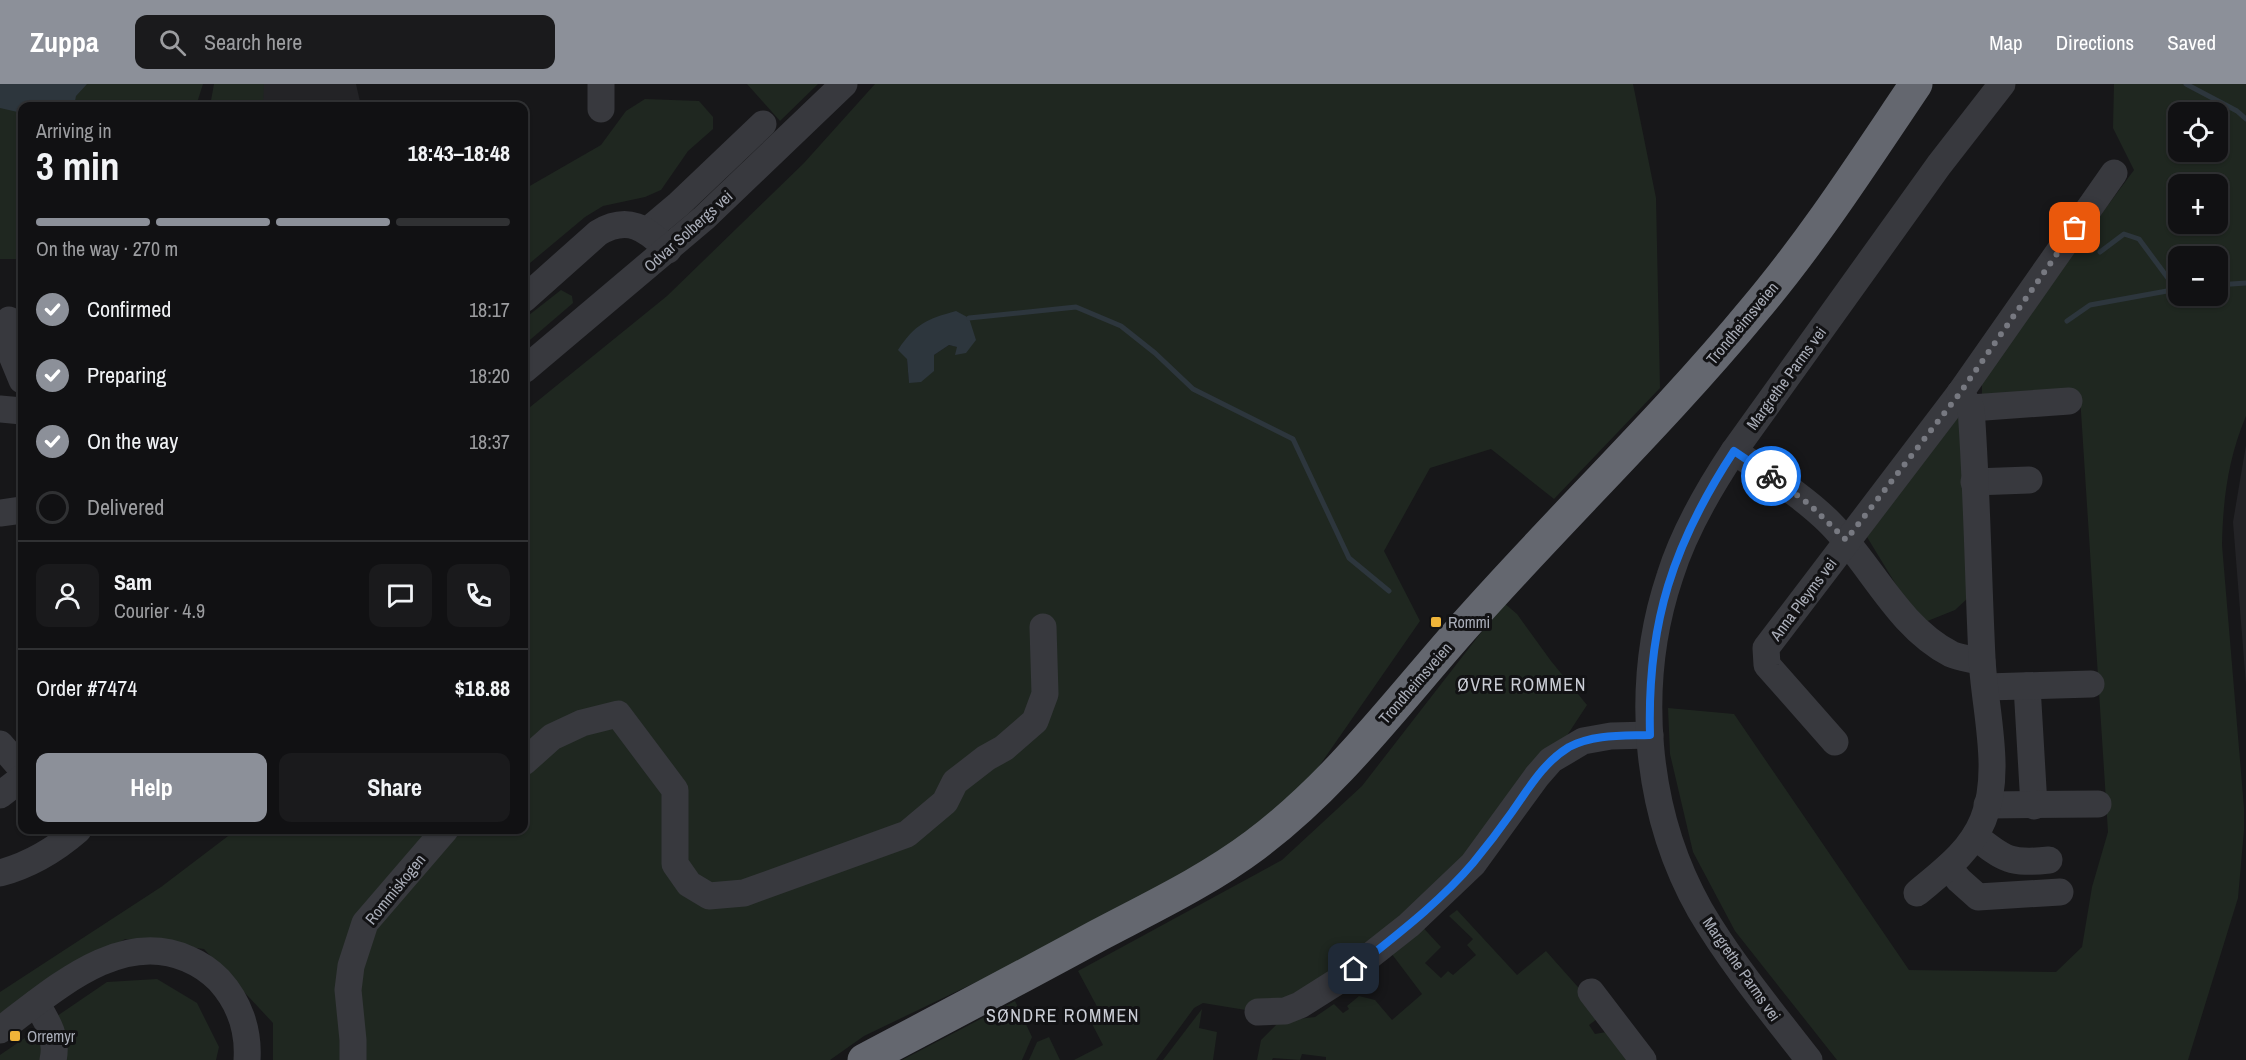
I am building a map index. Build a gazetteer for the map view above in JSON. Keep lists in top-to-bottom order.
{
  "streets": {
    "highway": ["Trondheimsveien"],
    "street": [
      "Odvar Solbergs vei",
      "Margrethe Parms vei",
      "Anna Pleyms vei",
      "Rommiskogen"
    ]
  },
  "crossings": [
    ["Margrethe Parms vei", "Anna Pleyms vei"]
  ],
  "districts": ["ØVRE ROMMEN", "SØNDRE ROMMEN"],
  "places": {
    "transit": ["Rommi", "Orremyr"]
  },
  "page": {
    "header": "Zuppa",
    "search": "Search here",
    "nav": ["Map", "Directions", "Saved"],
    "map_buttons": ["+", "−"],
    "heading": ["3 min", "Arriving in", "18:43–18:48"],
    "panel": [
      "Sam",
      "Courier · 4.9",
      "Order #7474",
      "$18.88"
    ],
    "bar": "On the way · 270 m",
    "list": [
      ["Confirmed", "18:17"],
      ["Preparing", "18:20"],
      ["On the way", "18:37"],
      "Delivered"
    ],
    "buttons": ["Help", "Share"]
  }
}
